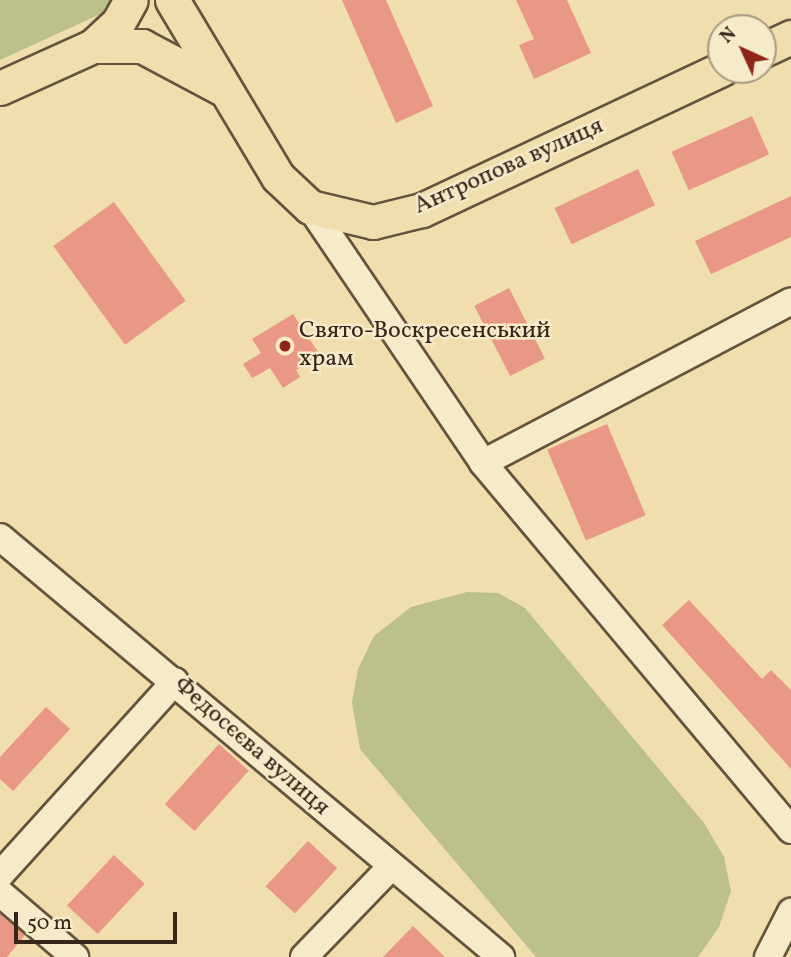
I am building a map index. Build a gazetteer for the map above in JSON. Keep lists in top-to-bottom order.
{
  "streets": {
    "main road": ["Антропова вулиця"],
    "street": ["Федосєєва вулиця"]
  },
  "places": ["Свято-Воскресенський храм"],
  "scale_bar": "50 m",
  "north": "top left"
}
